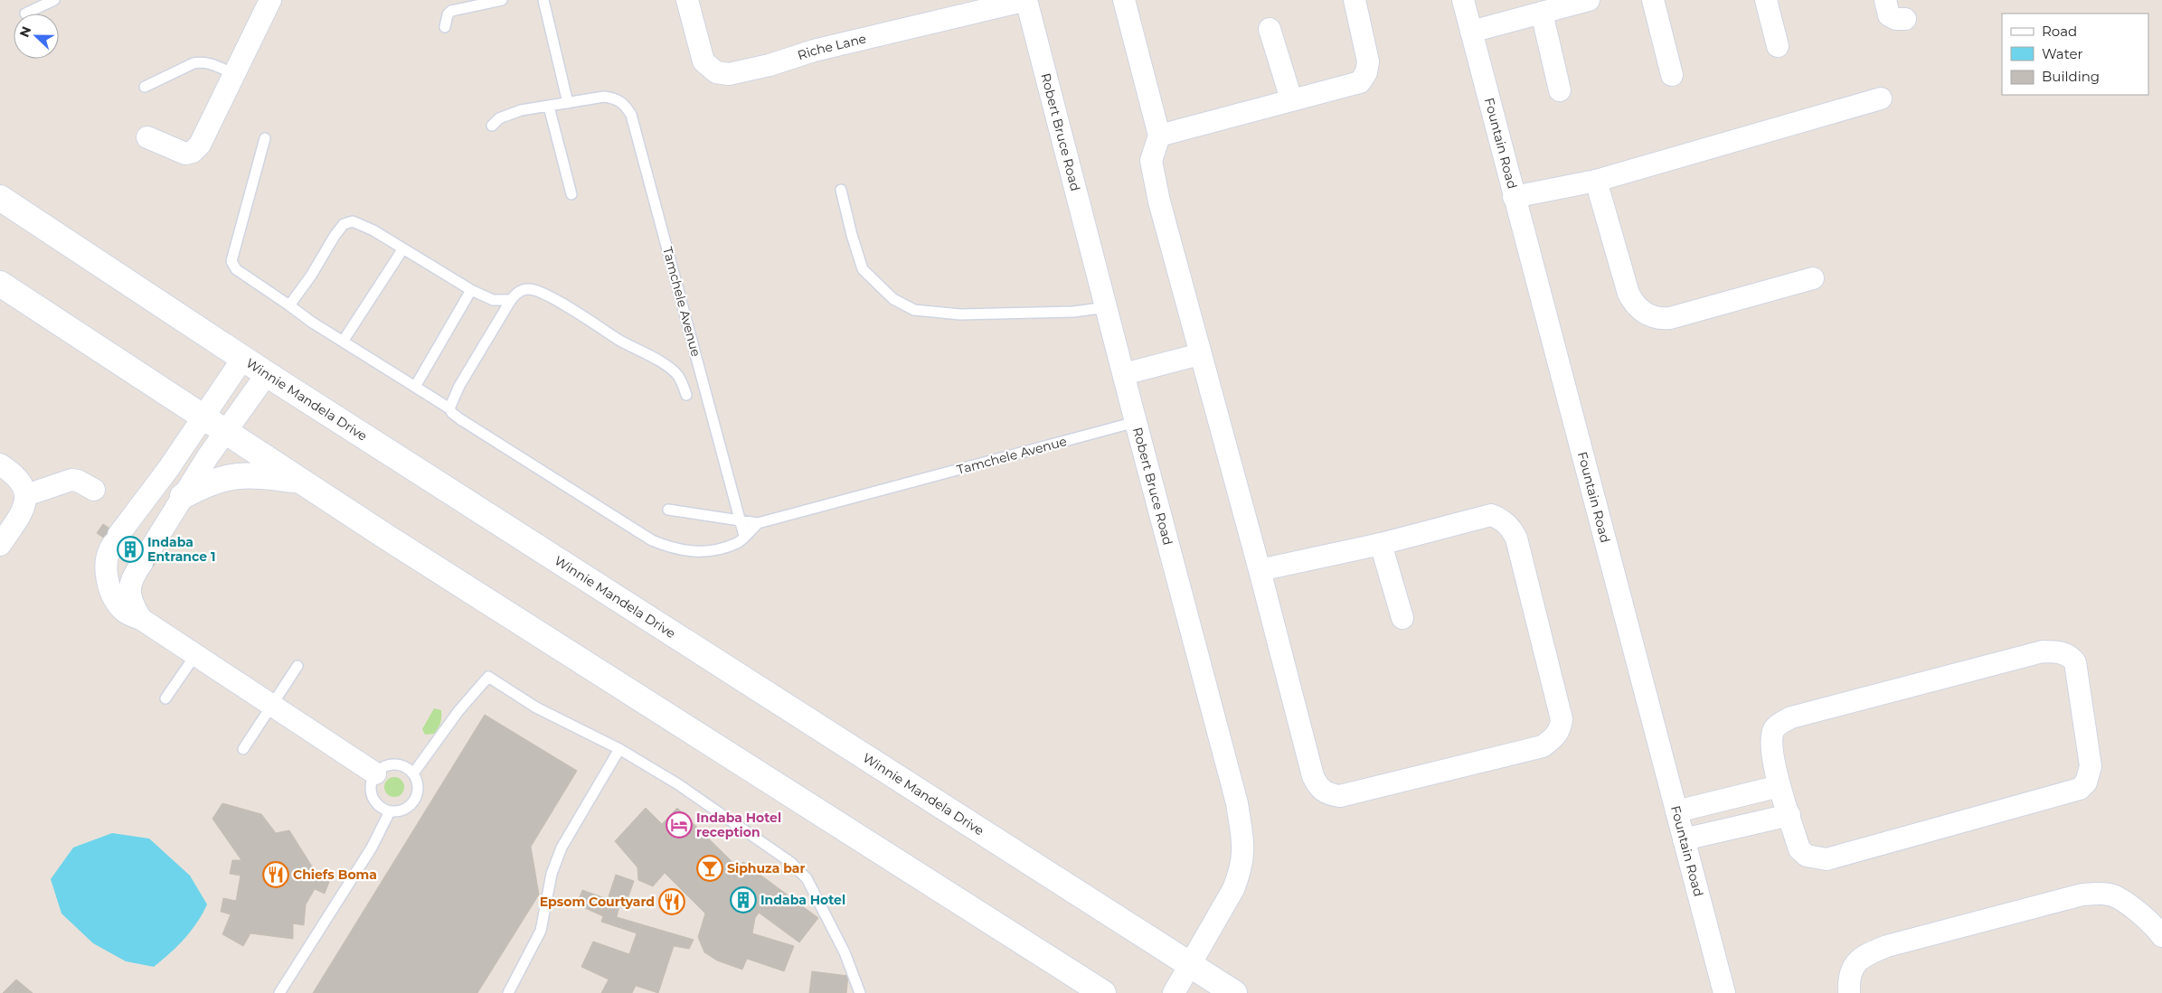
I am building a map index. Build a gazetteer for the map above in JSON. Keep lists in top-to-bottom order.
{
  "streets": {
    "main road": ["Winnie Mandela Drive"],
    "street": ["Riche Lane", "Robert Bruce Road", "Fountain Road"],
    "lane": ["Tamchele Avenue"]
  },
  "crossings": [
    ["Riche Lane", "Robert Bruce Road"],
    ["Robert Bruce Road", "Tamchele Avenue"],
    ["Robert Bruce Road", "Winnie Mandela Drive"]
  ],
  "places": {
    "building": ["Indaba Entrance 1", "Indaba Hotel"],
    "hotel": ["Indaba Hotel reception"],
    "bar": ["Siphuza bar"],
    "restaurant": ["Chiefs Boma", "Epsom Courtyard"]
  },
  "legend": ["Road", "Water", "Building"],
  "north": "left"
}
